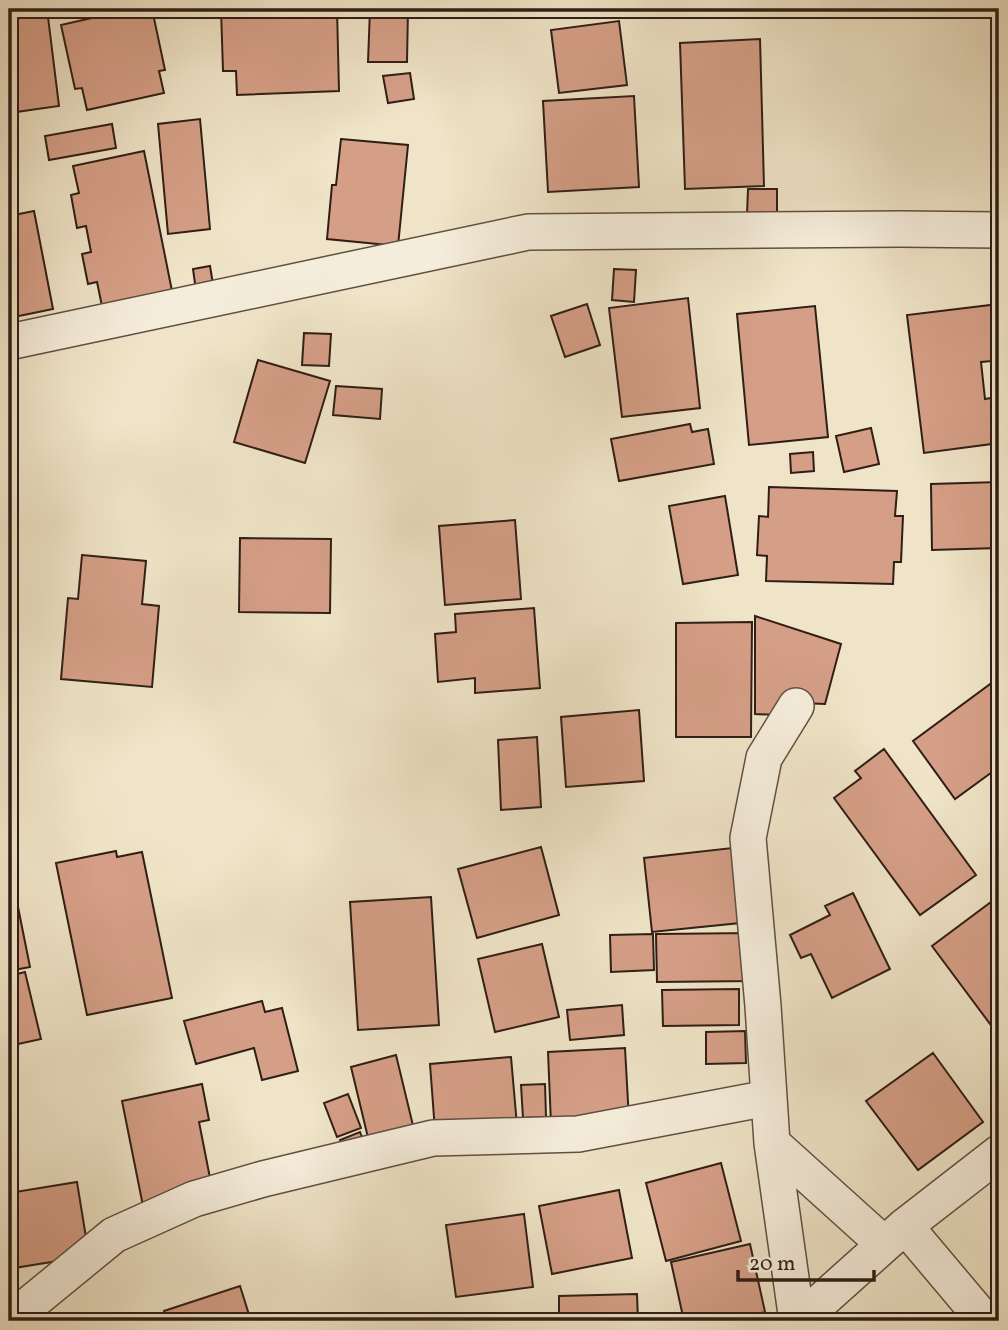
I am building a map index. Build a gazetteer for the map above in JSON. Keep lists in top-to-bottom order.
{
  "scale_bar": "20 m"
}
